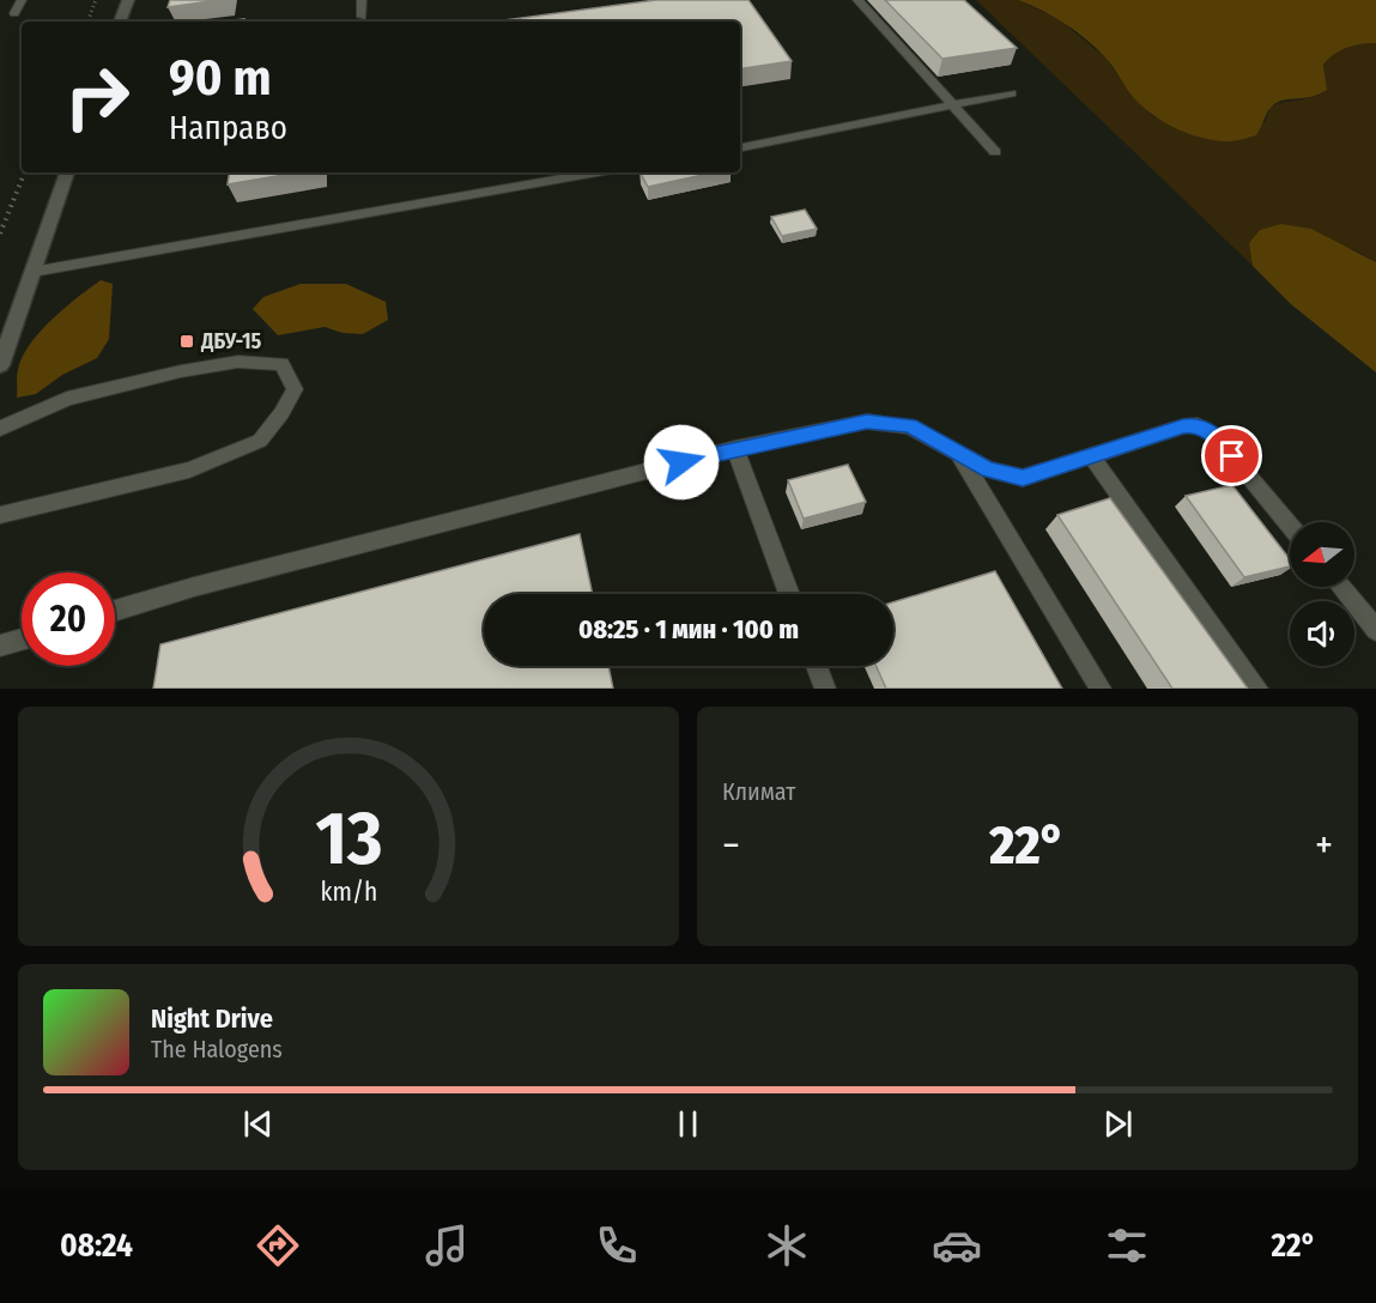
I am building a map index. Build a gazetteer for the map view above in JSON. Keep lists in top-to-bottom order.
{
  "places": {
    "transit": ["ДБУ-15"]
  },
  "north": "left",
  "page": {
    "turn": ["90 m", "Направо"],
    "limit": "20",
    "trip": "08:25 · 1 мин · 100 m",
    "tile": "Климат",
    "heat": ["−", "22°", "+"],
    "song": ["Night Drive", "The Halogens"],
    "tabs": ["08:24", "22°"],
    "gauge": ["13", "km/h"]
  }
}
